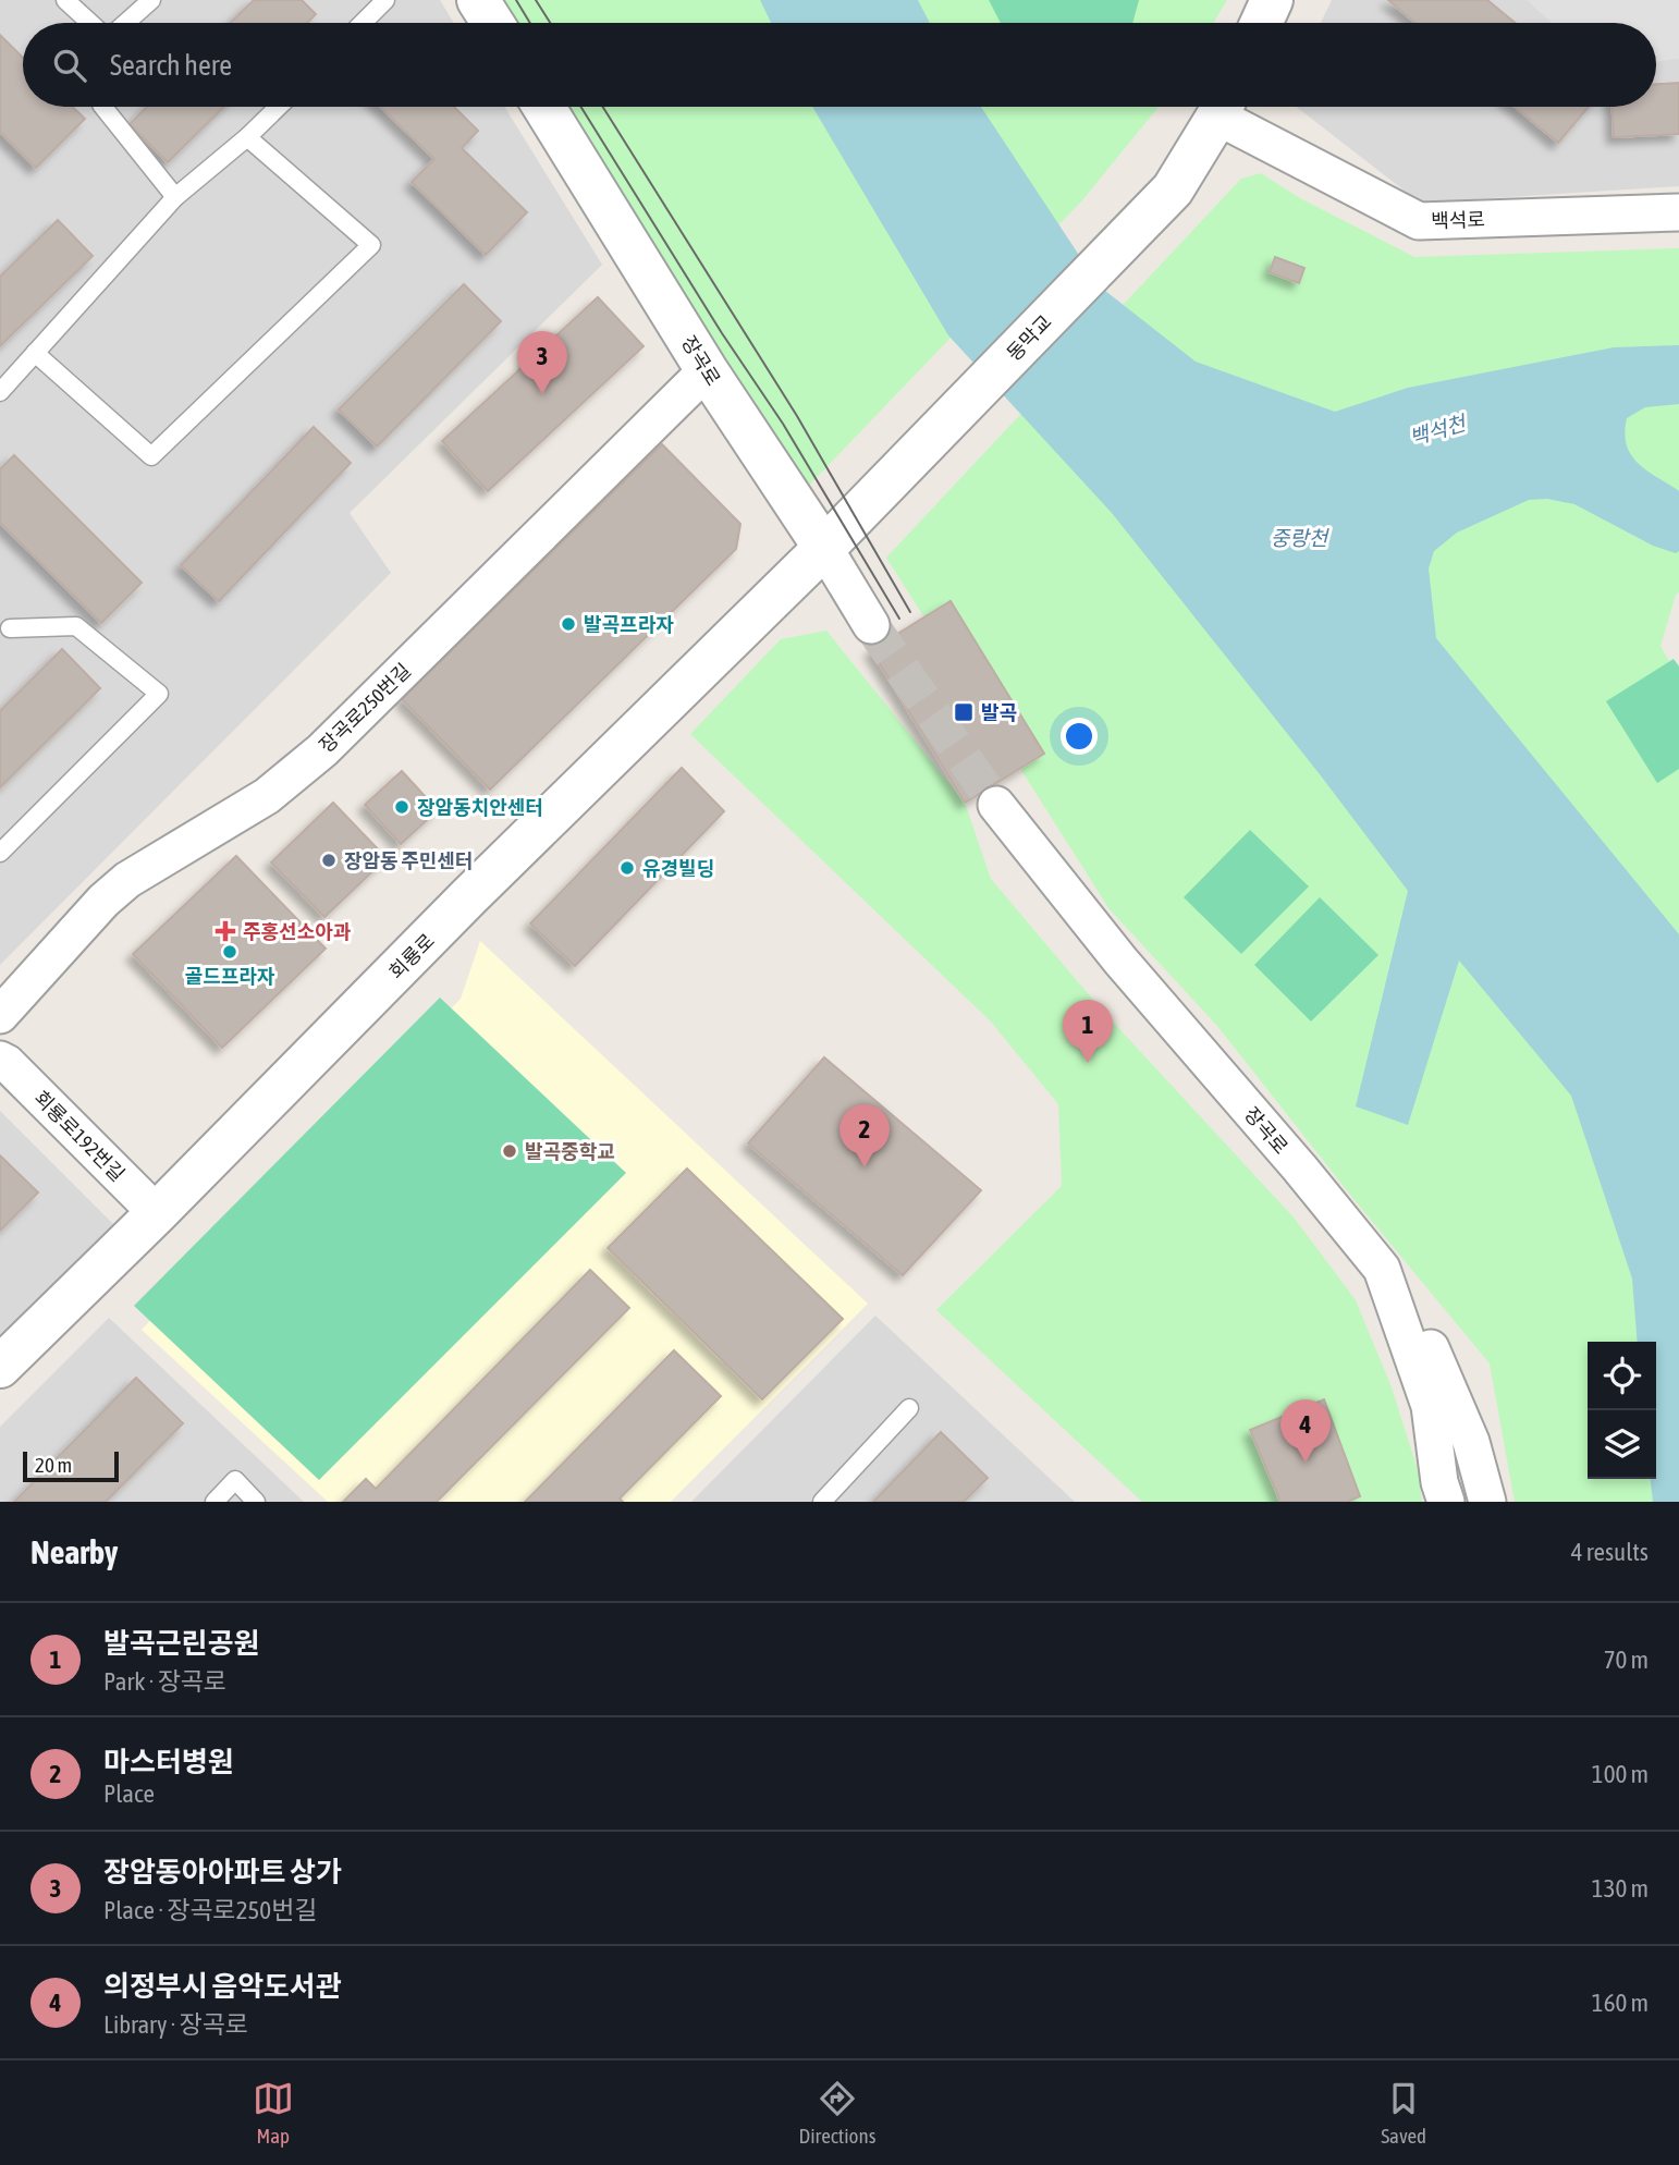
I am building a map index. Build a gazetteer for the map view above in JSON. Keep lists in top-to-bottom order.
{
  "streets": {
    "street": [
      "백석로",
      "동막교",
      "장곡로",
      "장곡로250번길",
      "회룡로",
      "회룡로192번길"
    ]
  },
  "crossings": [
    ["동막교", "장곡로"],
    ["동막교", "회룡로"],
    ["장곡로", "장곡로250번길"],
    ["장곡로", "회룡로"],
    ["회룡로", "회룡로192번길"]
  ],
  "water": ["백석천", "중랑천"],
  "places": {
    "other": [
      "발곡프라자",
      "장암동치안센터",
      "장암동 주민센터",
      "유경빌딩",
      "골드프라자",
      "발곡중학교"
    ],
    "transit": ["발곡"],
    "health": ["주홍선소아과"]
  },
  "scale_bar": "20 m",
  "page": {
    "search": "Search here",
    "pins": [
      "3",
      "1",
      "2",
      "4"
    ],
    "scale": "20 m",
    "heading": ["Nearby", "4 results"],
    "list": [
      {
        "mark": "1",
        "name": "발곡근린공원",
        "note": "Park · 장곡로",
        "value": "70 m"
      },
      {
        "mark": "2",
        "name": "마스터병원",
        "note": "Place",
        "value": "100 m"
      },
      {
        "mark": "3",
        "name": "장암동아아파트 상가",
        "note": "Place · 장곡로250번길",
        "value": "130 m"
      },
      {
        "mark": "4",
        "name": "의정부시 음악도서관",
        "note": "Library · 장곡로",
        "value": "160 m"
      }
    ],
    "nav": ["Map", "Directions", "Saved"]
  }
}
